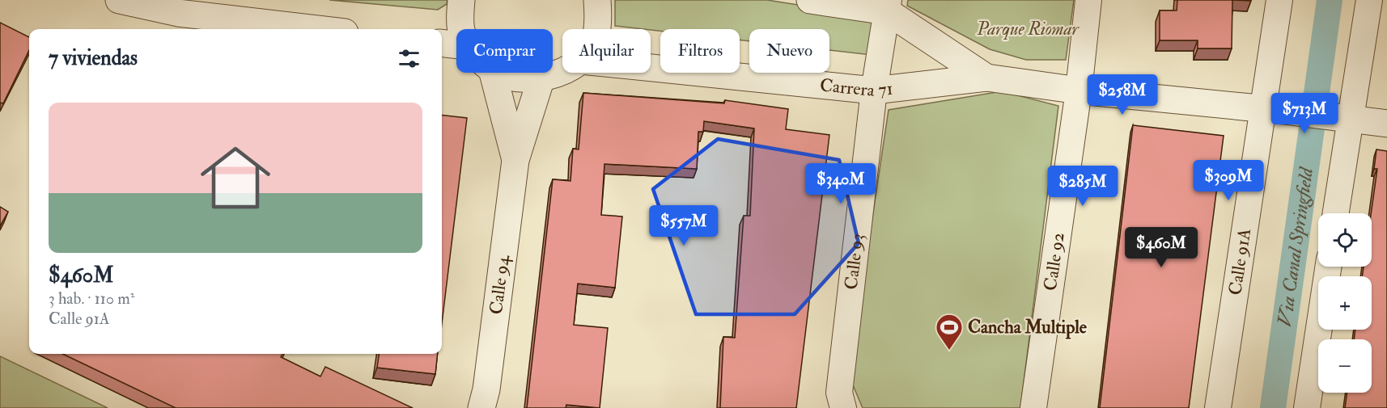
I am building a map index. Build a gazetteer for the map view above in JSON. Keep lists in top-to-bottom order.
{
  "streets": {
    "street": [
      "Carrera 71",
      "Calle 93",
      "Calle 92",
      "Calle 91A",
      "Calle 94"
    ]
  },
  "crossings": [
    ["Carrera 71", "Calle 93"],
    ["Carrera 71", "Calle 92"],
    ["Carrera 71", "Calle 91A"]
  ],
  "water": ["Via Canal Springfield"],
  "parks": ["Parque Riomar"],
  "places": {
    "sports": ["Cancha Multiple"]
  },
  "page": {
    "chip": [
      "Comprar",
      "Alquilar",
      "Filtros",
      "Nuevo"
    ],
    "heading": "7 viviendas",
    "price": [
      "$258M",
      "$713M",
      "$309M",
      "$340M",
      "$285M",
      "$557M",
      "$460M"
    ],
    "list": [
      {
        "name": "$460M",
        "note": "3 hab. · 110 m² · Calle 91A"
      }
    ],
    "map_buttons": ["+", "−"]
  }
}
